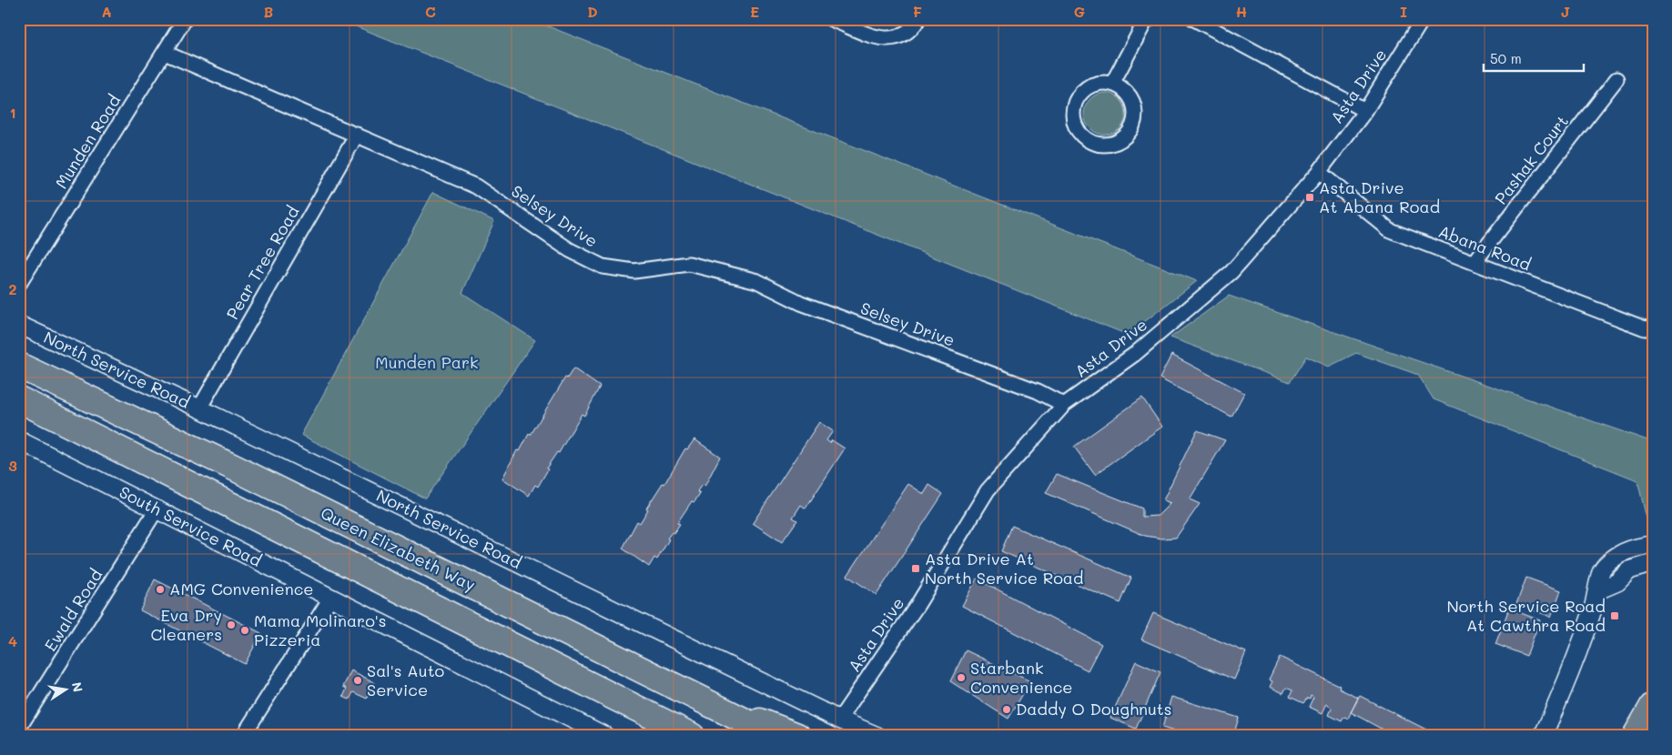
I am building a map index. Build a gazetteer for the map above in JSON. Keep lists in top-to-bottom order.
{
  "streets": {
    "highway": ["Queen Elizabeth Way"],
    "street": [
      "Asta Drive",
      "Munden Road",
      "Pashak Court",
      "Selsey Drive",
      "Abana Road",
      "Pear Tree Road",
      "North Service Road",
      "South Service Road",
      "Ewald Road"
    ]
  },
  "crossings": [
    ["Asta Drive", "Selsey Drive"],
    ["Asta Drive", "Abana Road"],
    ["Asta Drive", "North Service Road"],
    ["Munden Road", "Selsey Drive"],
    ["Pashak Court", "Abana Road"],
    ["Selsey Drive", "Pear Tree Road"],
    ["Pear Tree Road", "North Service Road"],
    ["South Service Road", "Ewald Road"]
  ],
  "parks": ["Munden Park"],
  "places": {
    "transit": ["Asta Drive At Abana Road", "Asta Drive At North Service Road", "North Service Road At Cawthra Road"],
    "other": [
      "AMG Convenience",
      "Eva Dry Cleaners",
      "Mama Molinaro's Pizzeria",
      "Starbank Convenience",
      "Sal's Auto Service",
      "Daddy O Doughnuts"
    ]
  },
  "scale_bar": "50 m",
  "north": "right",
  "grid": {
    "columns": [
      "A",
      "B",
      "C",
      "D",
      "E",
      "F",
      "G",
      "H",
      "I",
      "J"
    ],
    "rows": [
      "1",
      "2",
      "3",
      "4"
    ]
  }
}
